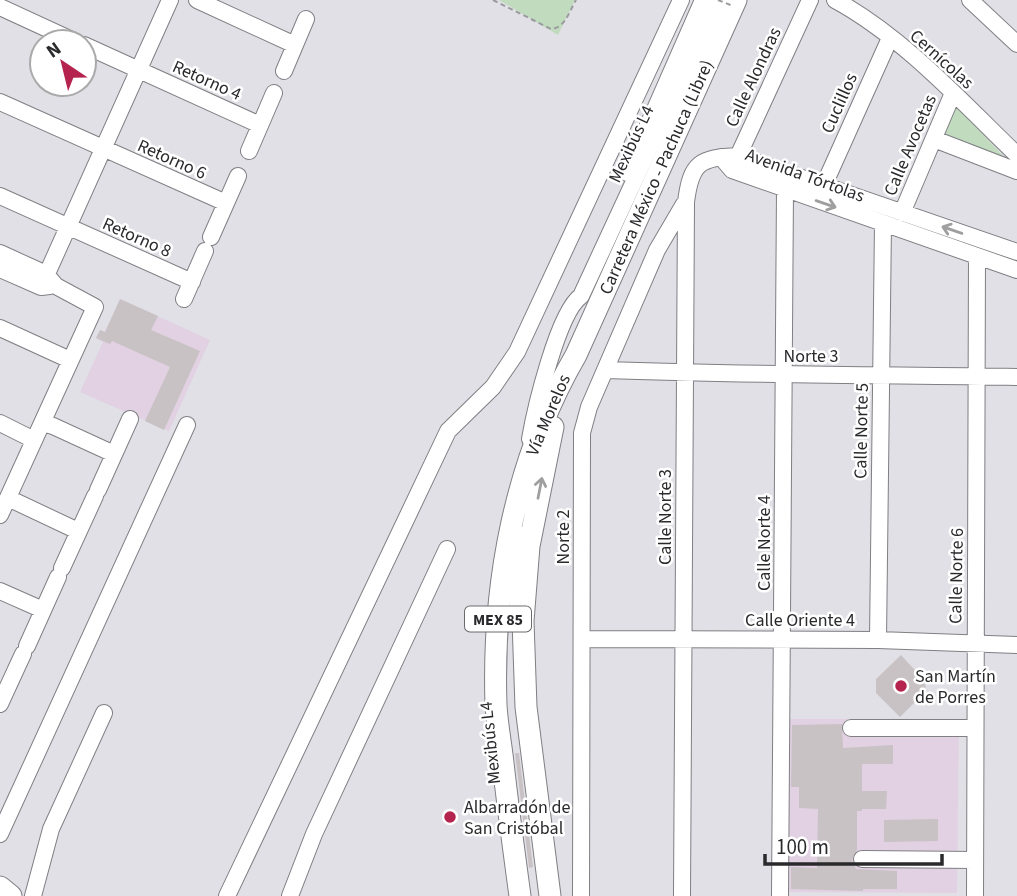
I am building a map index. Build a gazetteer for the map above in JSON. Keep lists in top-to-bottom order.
{
  "streets": {
    "main road": ["Carretera México - Pachuca (Libre)", "Vía Morelos", "MEX 85"],
    "street": [
      "Cernícolas",
      "Calle Alondras",
      "Retorno 4",
      "Cuclillos",
      "Mexibús L4",
      "Calle Avocetas",
      "Retorno 6",
      "Avenida Tórtolas",
      "Retorno 8",
      "Norte 3",
      "Calle Norte 5",
      "Calle Norte 3",
      "Norte 2",
      "Calle Norte 4",
      "Calle Norte 6",
      "Calle Oriente 4"
    ]
  },
  "crossings": [
    ["Cernícolas", "Cuclillos"],
    ["Cernícolas", "Calle Avocetas"],
    ["Calle Alondras", "Avenida Tórtolas"],
    ["Cuclillos", "Avenida Tórtolas"],
    ["Mexibús L4", "Carretera México - Pachuca (Libre)"],
    ["Mexibús L4", "Vía Morelos"],
    ["Calle Avocetas", "Avenida Tórtolas"],
    ["Avenida Tórtolas", "Calle Norte 5"],
    ["Avenida Tórtolas", "Calle Norte 3"],
    ["Avenida Tórtolas", "Calle Norte 4"],
    ["Avenida Tórtolas", "Calle Norte 6"],
    ["Carretera México - Pachuca (Libre)", "Vía Morelos"],
    ["Norte 3", "Calle Norte 5"],
    ["Norte 3", "Calle Norte 3"],
    ["Norte 3", "Norte 2"],
    ["Norte 3", "Calle Norte 4"],
    ["Norte 3", "Calle Norte 6"],
    ["Calle Norte 5", "Calle Oriente 4"],
    ["Calle Norte 3", "Norte 2"],
    ["Calle Norte 3", "Calle Oriente 4"],
    ["Norte 2", "Calle Oriente 4"],
    ["Calle Norte 4", "Calle Oriente 4"],
    ["Calle Norte 6", "Calle Oriente 4"]
  ],
  "places": ["San Martín de Porres", "Albarradón de San Cristóbal"],
  "scale_bar": "100 m",
  "north": "top left"
}
